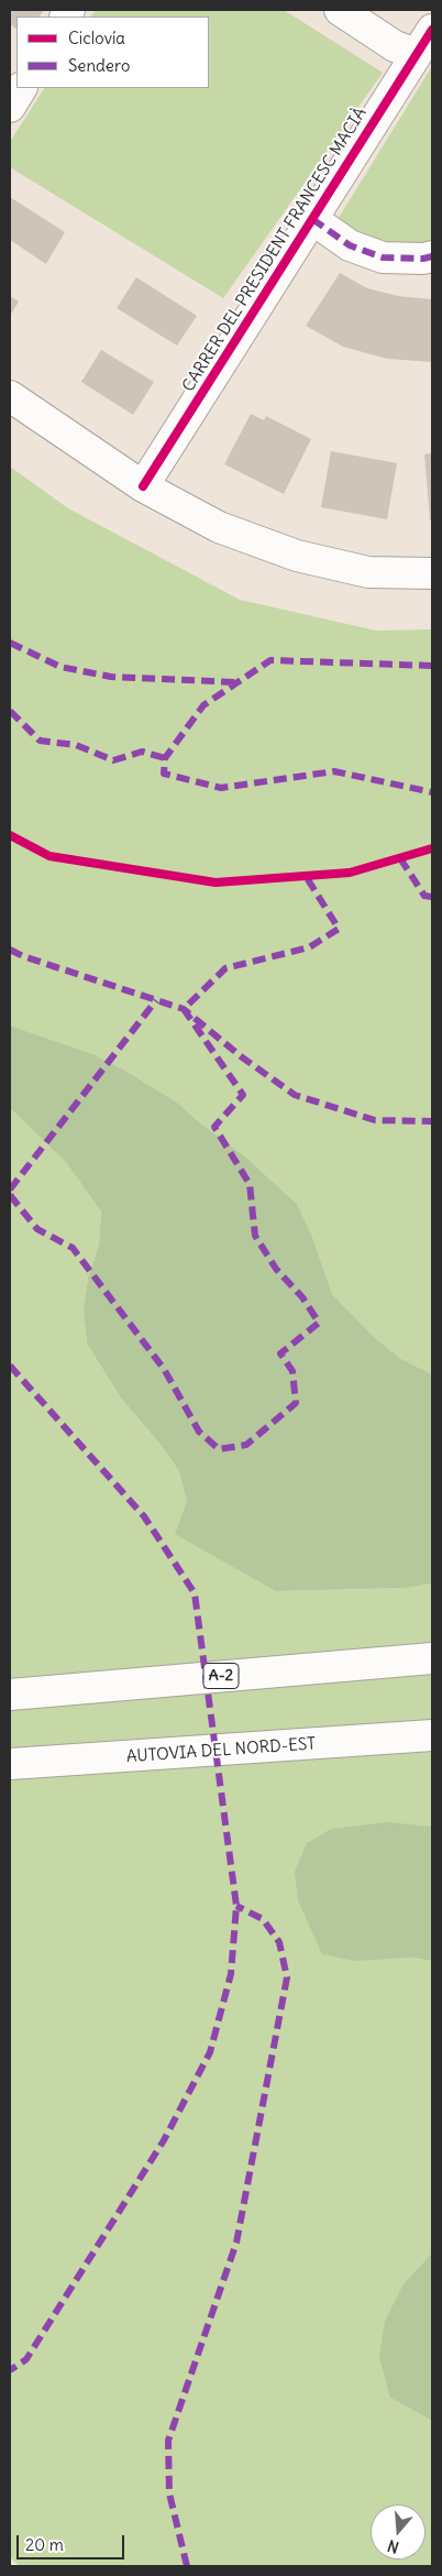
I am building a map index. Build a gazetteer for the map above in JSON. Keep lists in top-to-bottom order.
{
  "streets": {
    "main road": ["CARRER DEL PRESIDENT FRANCESC MACIÀ", "A-2", "AUTOVIA DEL NORD-EST"]
  },
  "legend": ["Ciclovía", "Sendero"],
  "scale_bar": "20 m",
  "north": "bottom"
}
